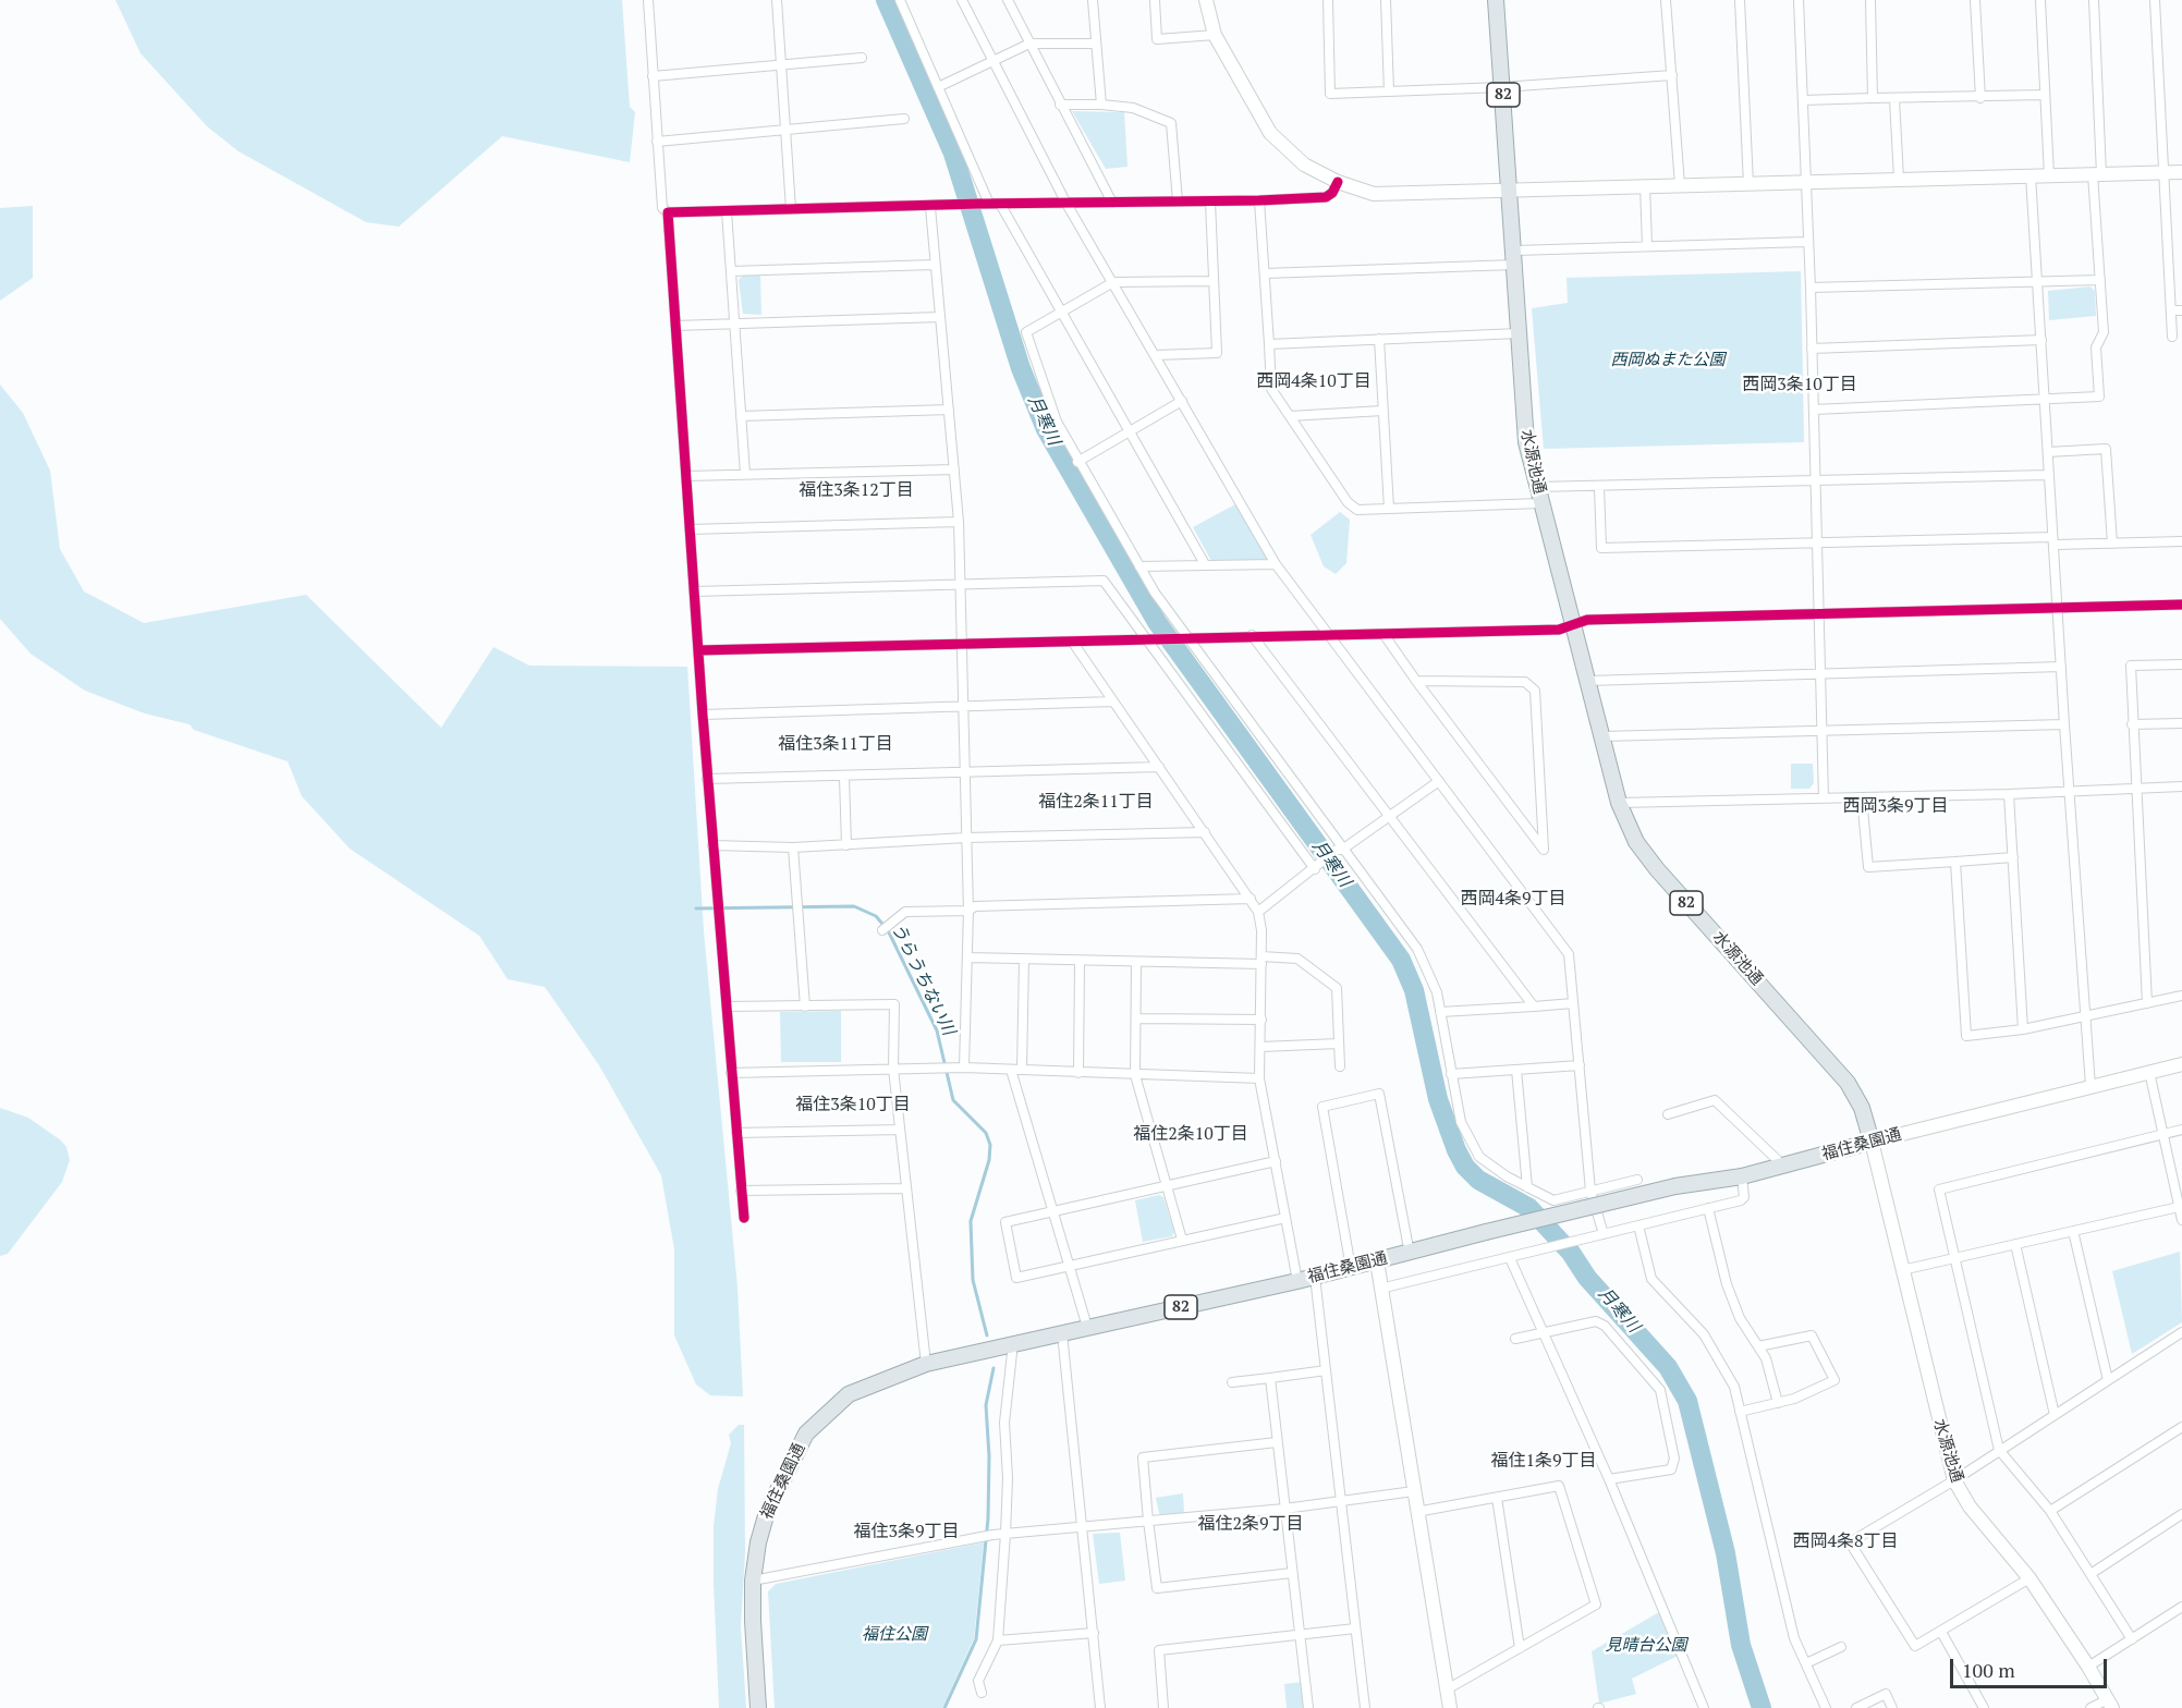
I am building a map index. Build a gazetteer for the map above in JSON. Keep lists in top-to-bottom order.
{
  "streets": {
    "main road": ["82", "水源池通", "福住桑園通"]
  },
  "crossings": [
    ["水源池通", "福住桑園通"]
  ],
  "districts": [
    "西岡4条10丁目",
    "西岡3条10丁目",
    "福住3条12丁目",
    "福住3条11丁目",
    "福住2条11丁目",
    "西岡3条9丁目",
    "西岡4条9丁目",
    "福住3条10丁目",
    "福住2条10丁目",
    "福住1条9丁目",
    "福住2条9丁目",
    "福住3条9丁目",
    "西岡4条8丁目"
  ],
  "water": ["月寒川", "うらうちない川"],
  "parks": ["西岡ぬまた公園", "福住公園", "見晴台公園"],
  "scale_bar": "100 m"
}
